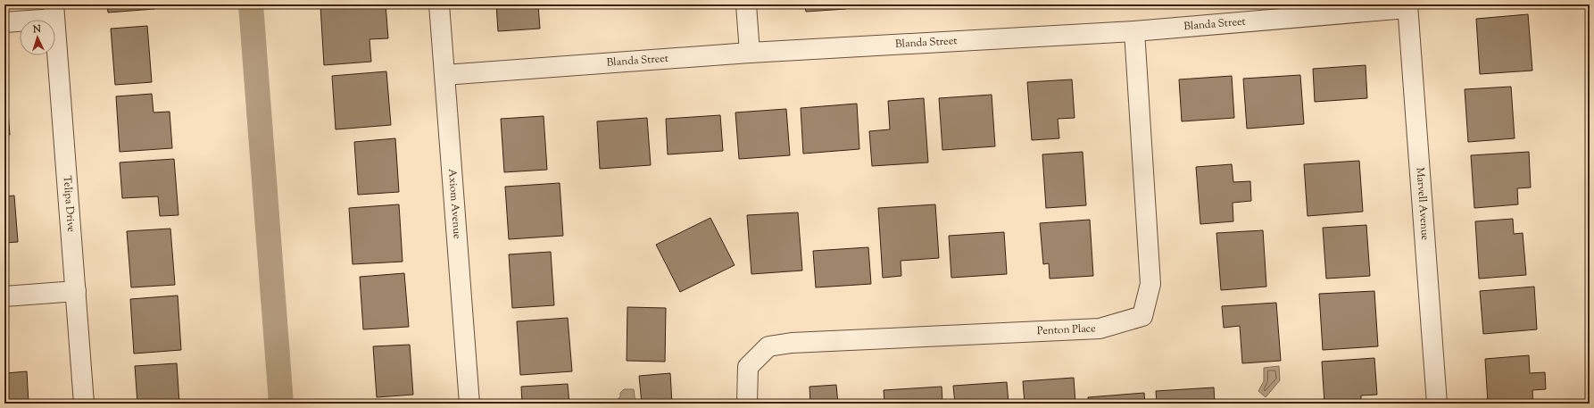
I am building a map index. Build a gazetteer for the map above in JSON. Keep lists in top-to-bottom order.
{
  "streets": {
    "street": [
      "Blanda Street",
      "Telipa Drive",
      "Marvell Avenue",
      "Axiom Avenue",
      "Penton Place"
    ]
  },
  "crossings": [
    ["Blanda Street", "Marvell Avenue"],
    ["Blanda Street", "Axiom Avenue"],
    ["Blanda Street", "Penton Place"]
  ],
  "north": "top"
}
